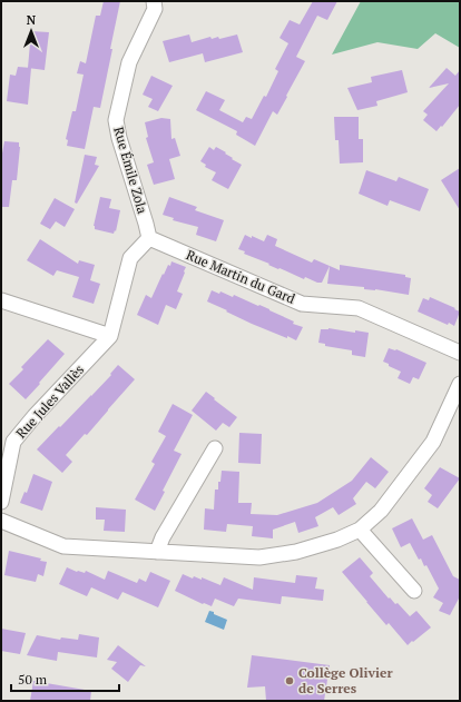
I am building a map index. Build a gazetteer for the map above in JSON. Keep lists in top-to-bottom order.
{
  "streets": {
    "street": ["Rue Émile Zola", "Rue Martin du Gard", "Rue Jules Vallès"]
  },
  "crossings": [
    ["Rue Émile Zola", "Rue Martin du Gard"]
  ],
  "places": ["Collège Olivier de Serres"],
  "scale_bar": "50 m",
  "north": "top"
}
